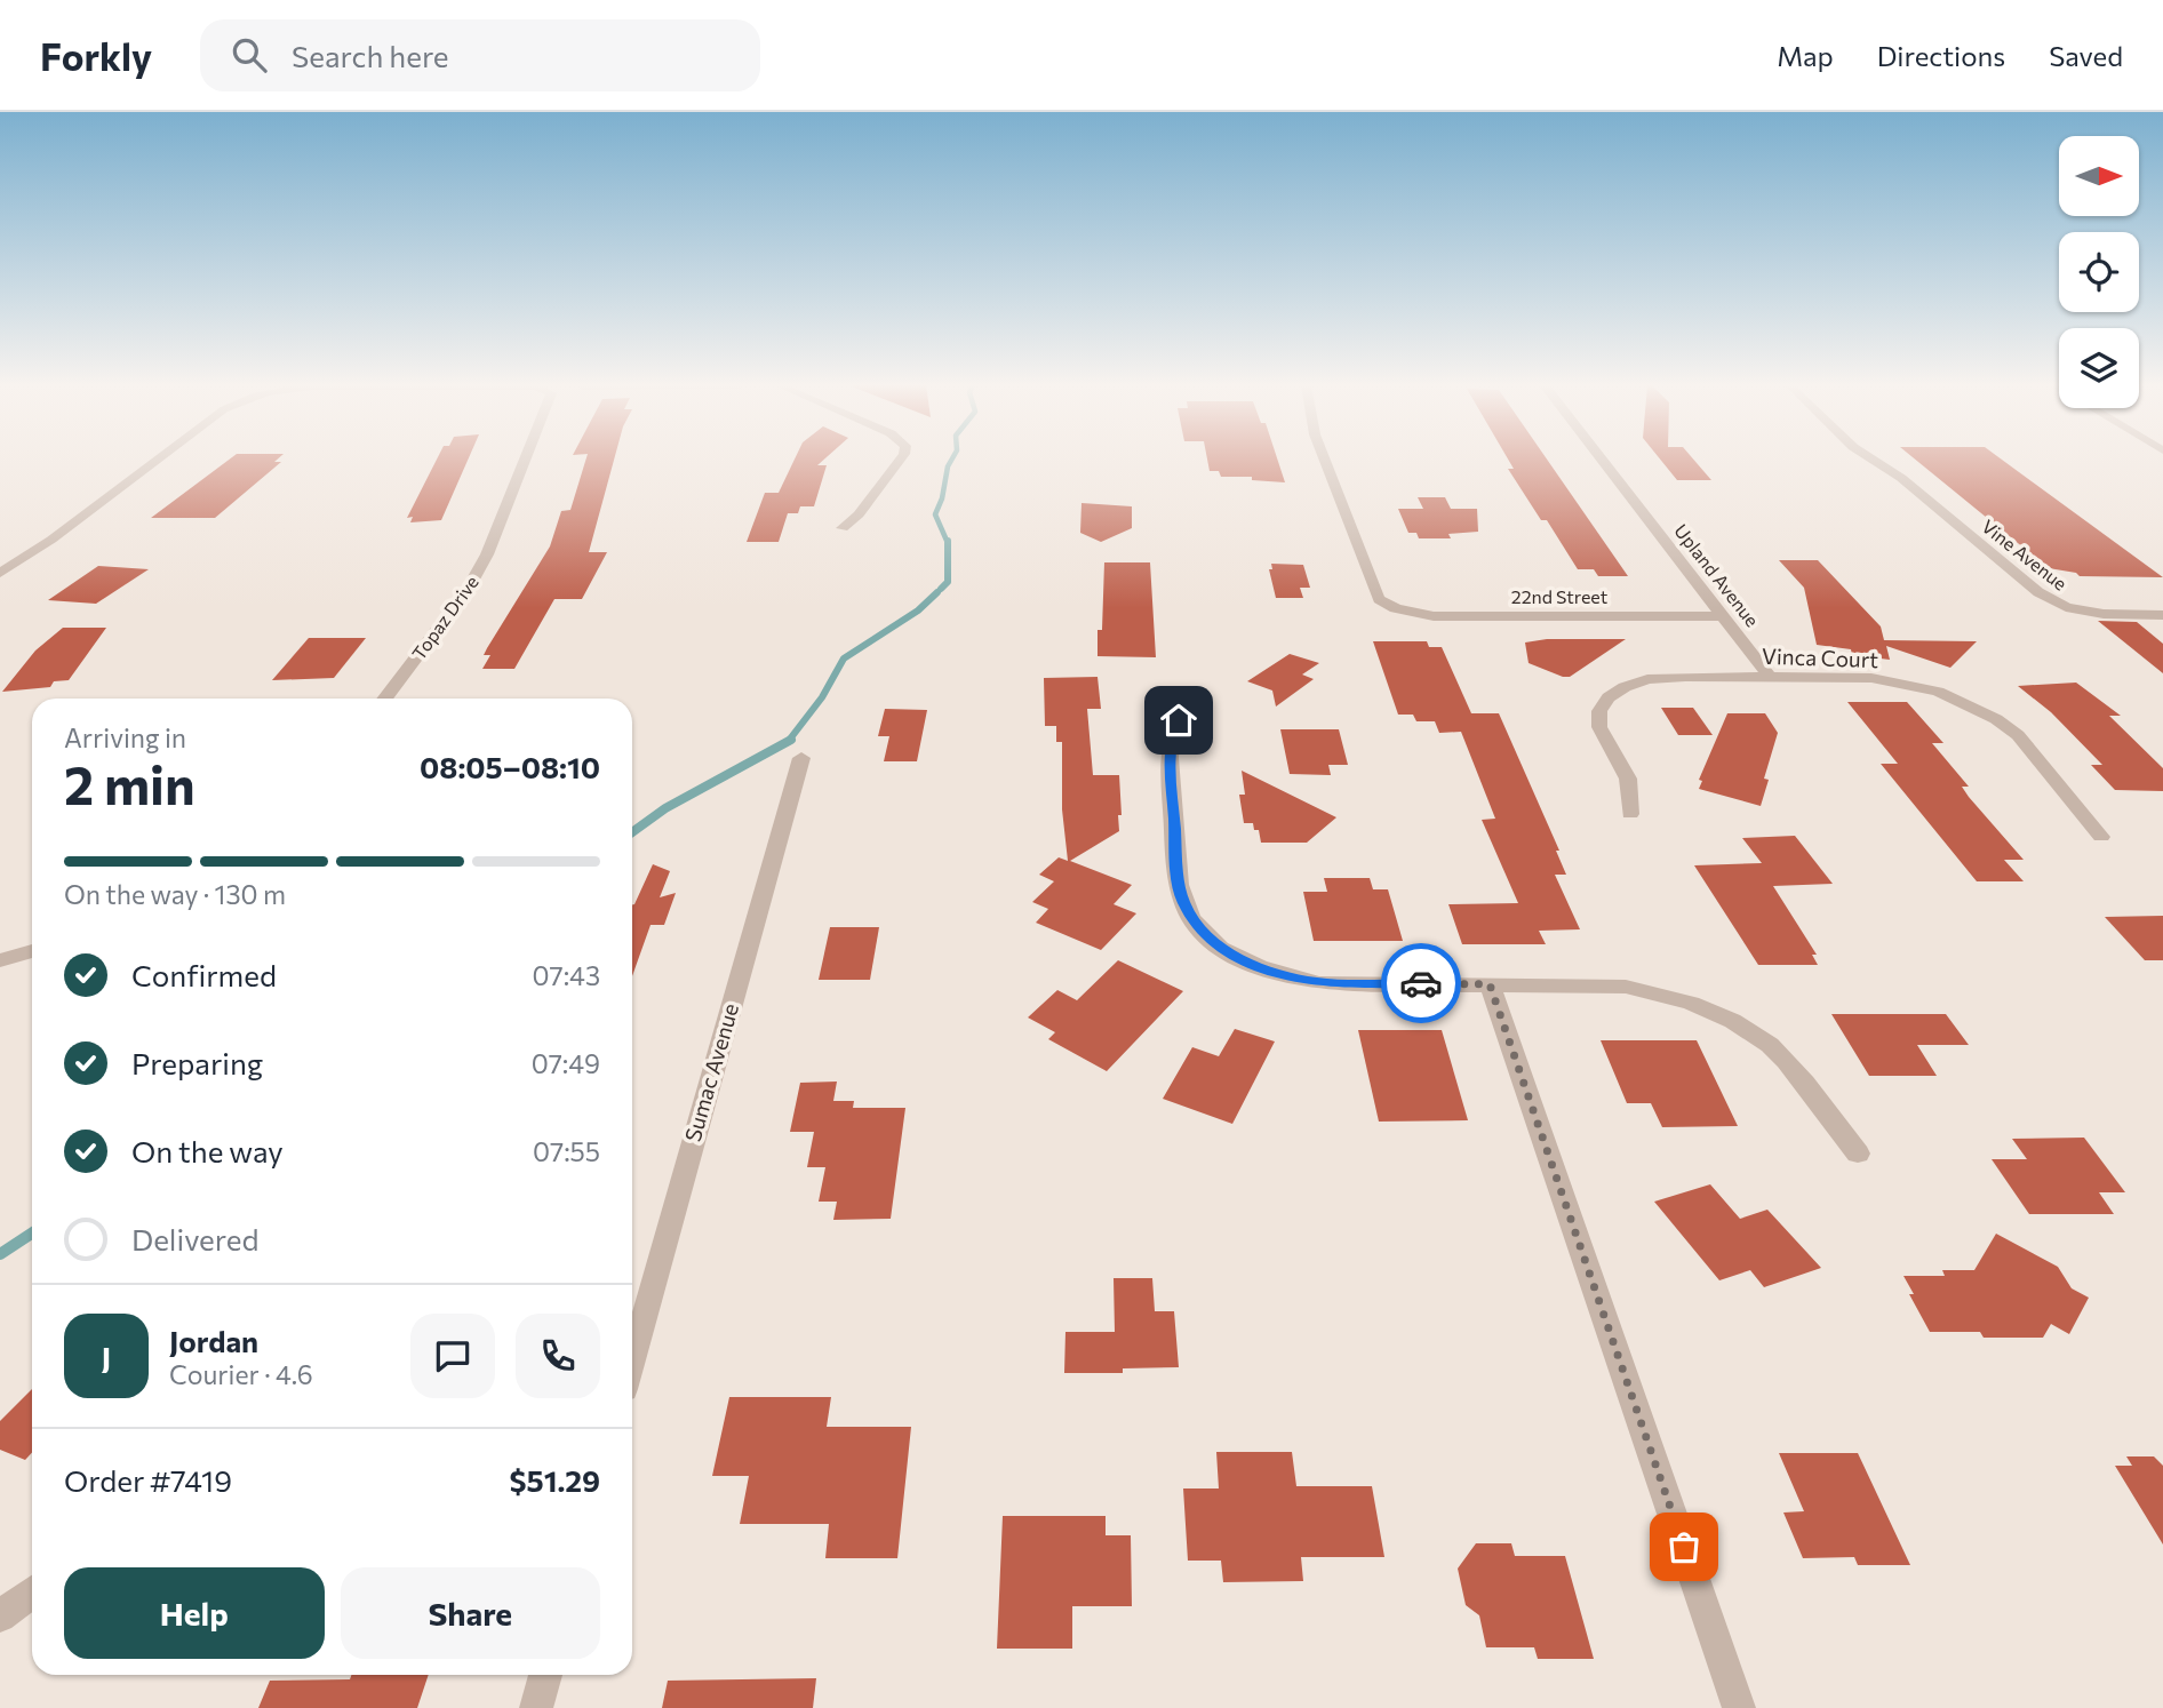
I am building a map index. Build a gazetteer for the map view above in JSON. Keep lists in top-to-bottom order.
{
  "streets": {
    "street": [
      "Vine Avenue",
      "Upland Avenue",
      "22nd Street",
      "Topaz Drive",
      "Vinca Court",
      "Sumac Avenue"
    ]
  },
  "crossings": [
    ["Upland Avenue", "22nd Street"],
    ["Upland Avenue", "Vinca Court"]
  ],
  "north": "right",
  "page": {
    "header": "Forkly",
    "search": "Search here",
    "nav": ["Map", "Directions", "Saved"],
    "heading": ["2 min", "Arriving in", "08:05–08:10"],
    "panel": [
      "Jordan",
      "Courier · 4.6",
      "Order #7419",
      "$51.29"
    ],
    "bar": "On the way · 130 m",
    "list": [
      ["Confirmed", "07:43"],
      ["Preparing", "07:49"],
      ["On the way", "07:55"],
      "Delivered"
    ],
    "round": "J",
    "buttons": ["Help", "Share"]
  }
}
